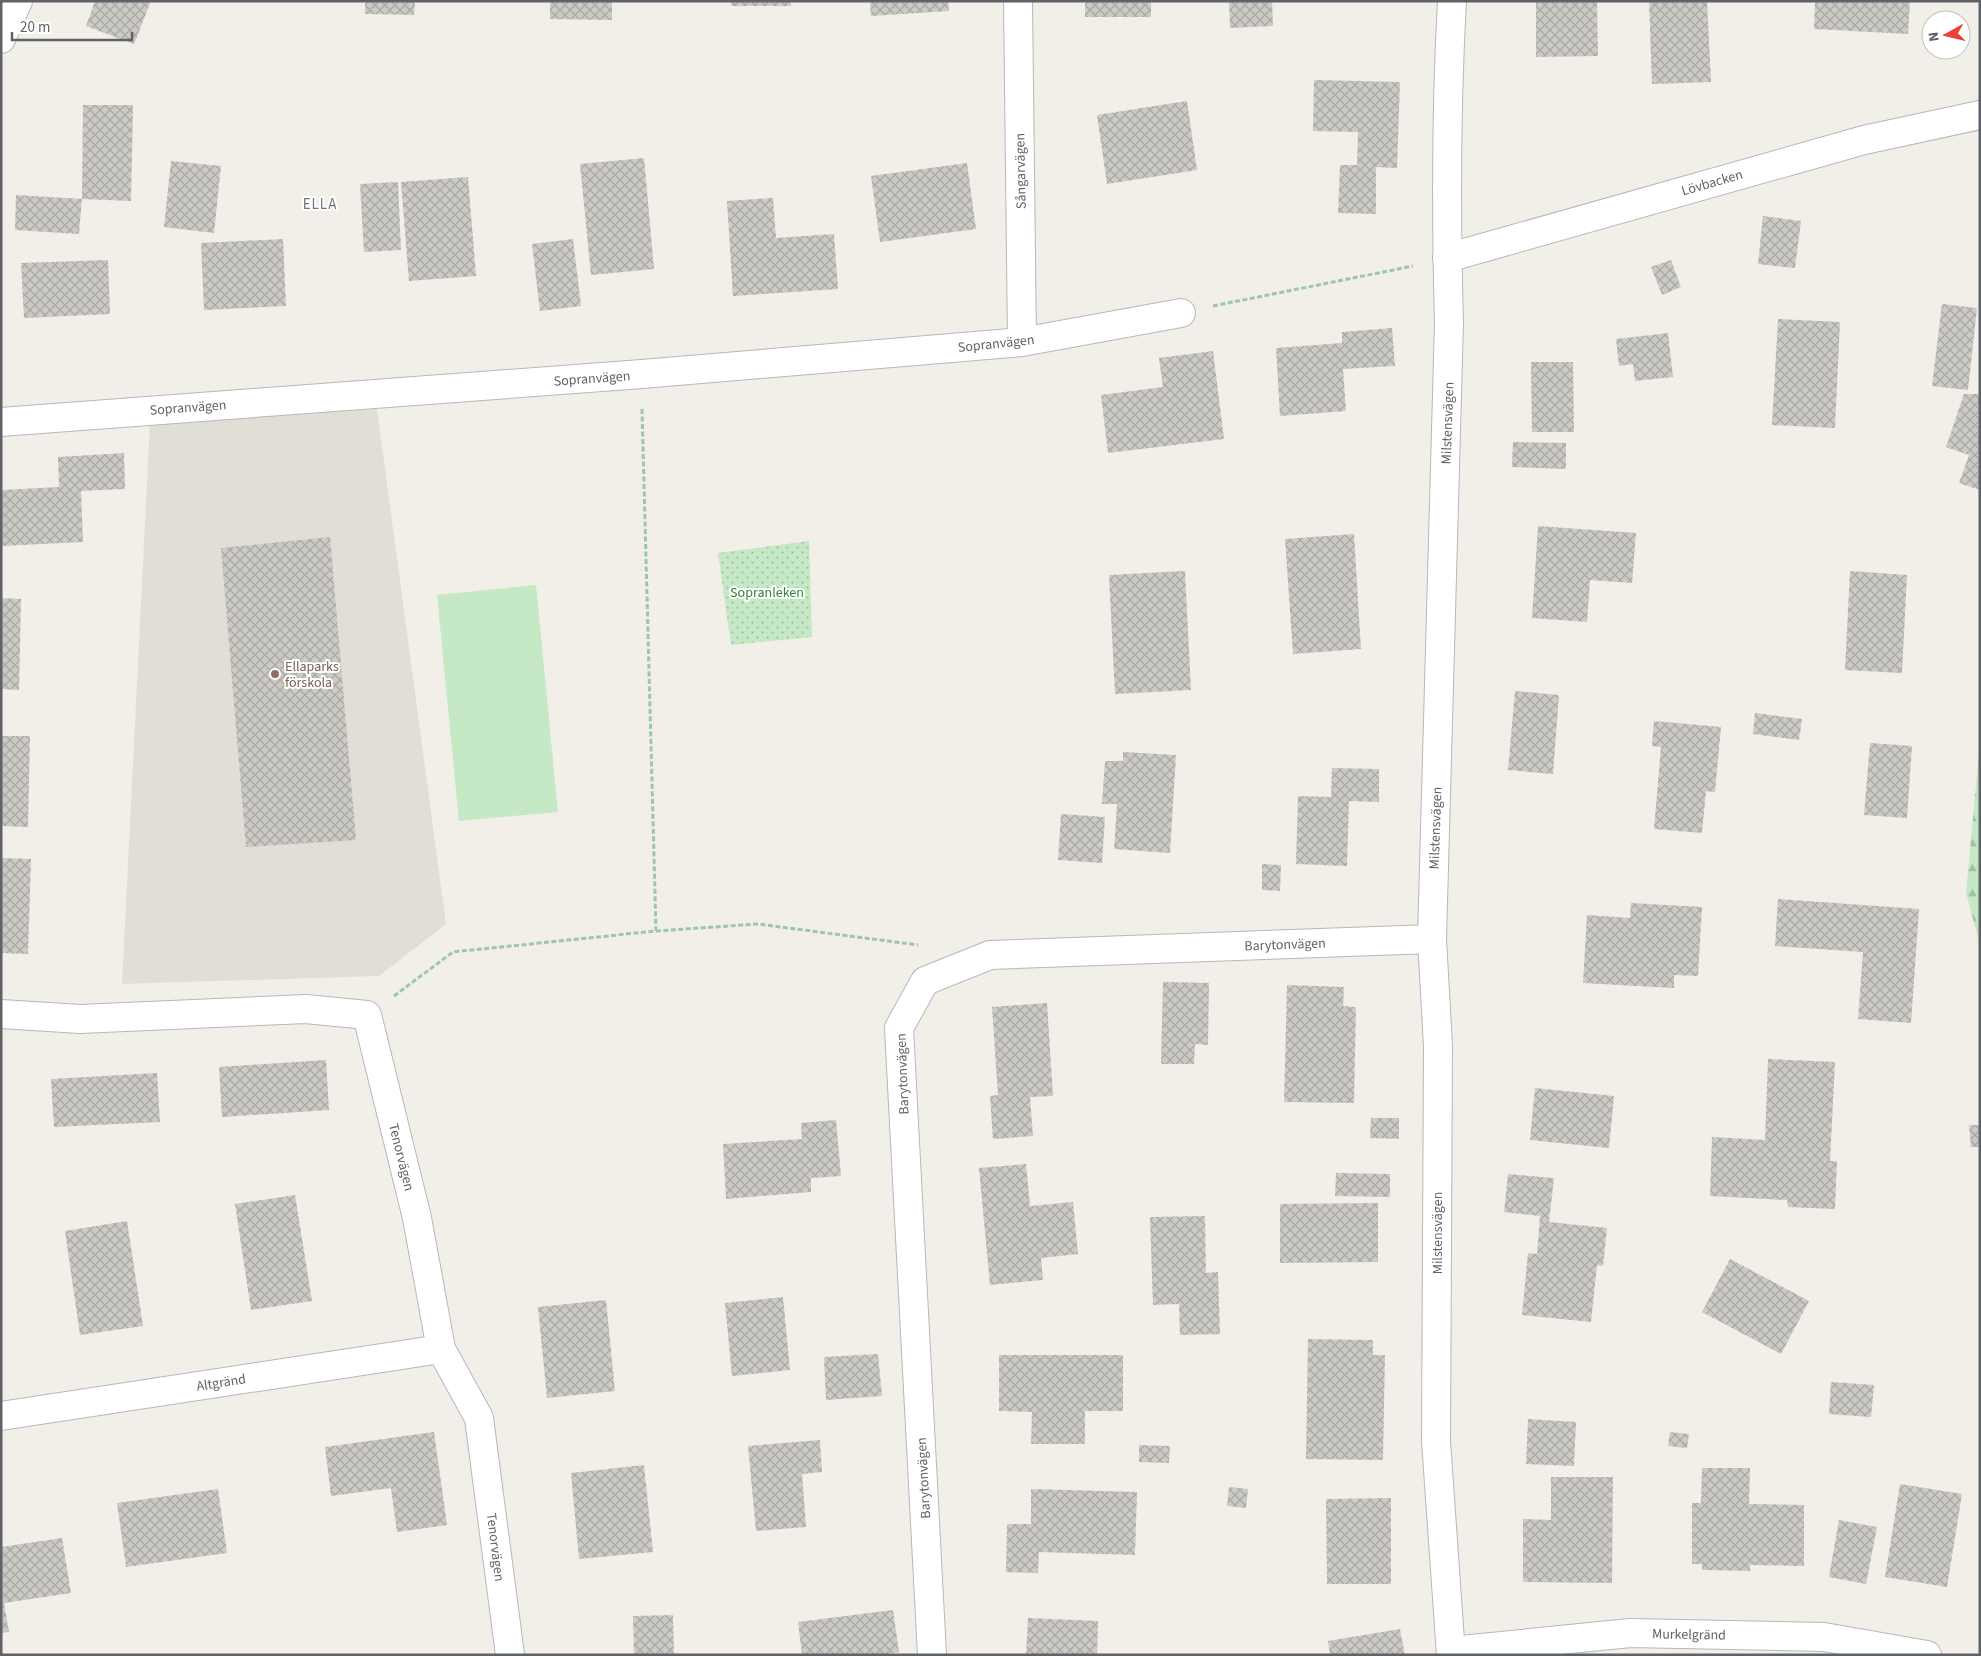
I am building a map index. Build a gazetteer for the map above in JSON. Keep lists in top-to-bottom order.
{
  "streets": {
    "street": [
      "Sångarvägen",
      "Lövbacken",
      "Sopranvägen",
      "Milstensvägen",
      "Barytonvägen",
      "Tenorvägen",
      "Altgränd",
      "Murkelgränd"
    ]
  },
  "crossings": [
    ["Sångarvägen", "Sopranvägen"],
    ["Lövbacken", "Milstensvägen"],
    ["Milstensvägen", "Barytonvägen"],
    ["Milstensvägen", "Murkelgränd"],
    ["Tenorvägen", "Altgränd"]
  ],
  "districts": ["ELLA"],
  "parks": ["Sopranleken"],
  "places": ["Ellaparks förskola"],
  "scale_bar": "20 m",
  "north": "left"
}
